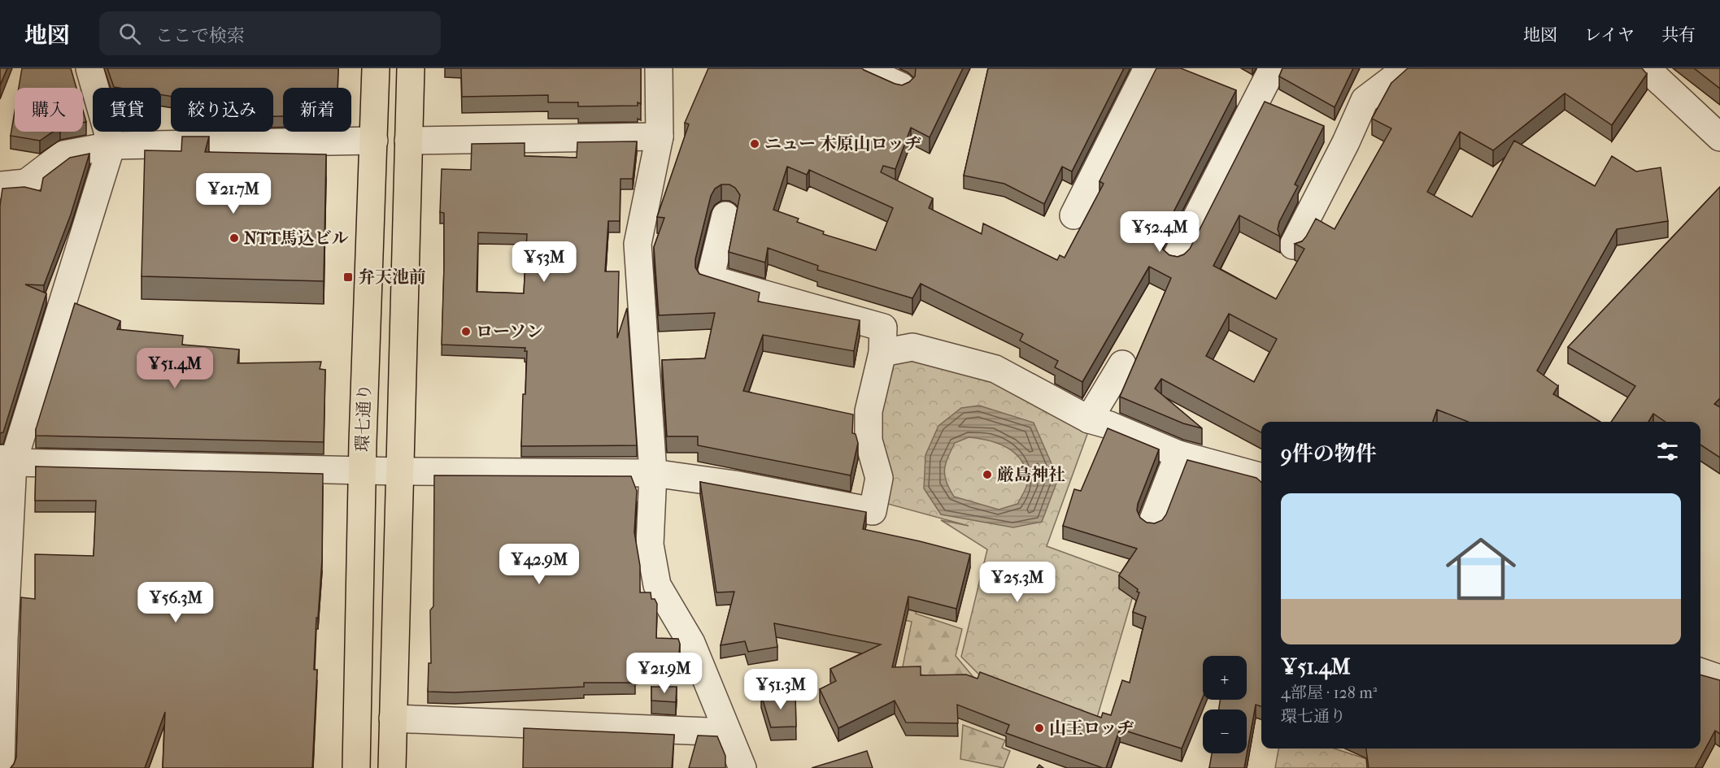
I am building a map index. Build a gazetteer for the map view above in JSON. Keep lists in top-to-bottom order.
{
  "streets": {
    "main road": ["環七通り"]
  },
  "places": {
    "other": [
      "ニュー 木原山ロッヂ",
      "NTT馬込ビル",
      "ローソン",
      "厳島神社",
      "山王ロッヂ"
    ],
    "transit": ["弁天池前"]
  },
  "page": {
    "header": "地図",
    "search": "ここで検索",
    "nav": ["地図", "レイヤ", "共有"],
    "chip": [
      "購入",
      "賃貸",
      "絞り込み",
      "新着"
    ],
    "price": [
      "¥21.7M",
      "¥52.4M",
      "¥53M",
      "¥51.4M",
      "¥42.9M",
      "¥25.3M",
      "¥56.3M",
      "¥21.9M",
      "¥51.3M"
    ],
    "heading": "9件の物件",
    "list": [
      {
        "name": "¥51.4M",
        "note": "4部屋 · 128 m² · 環七通り"
      }
    ],
    "map_buttons": ["+", "−"]
  }
}
